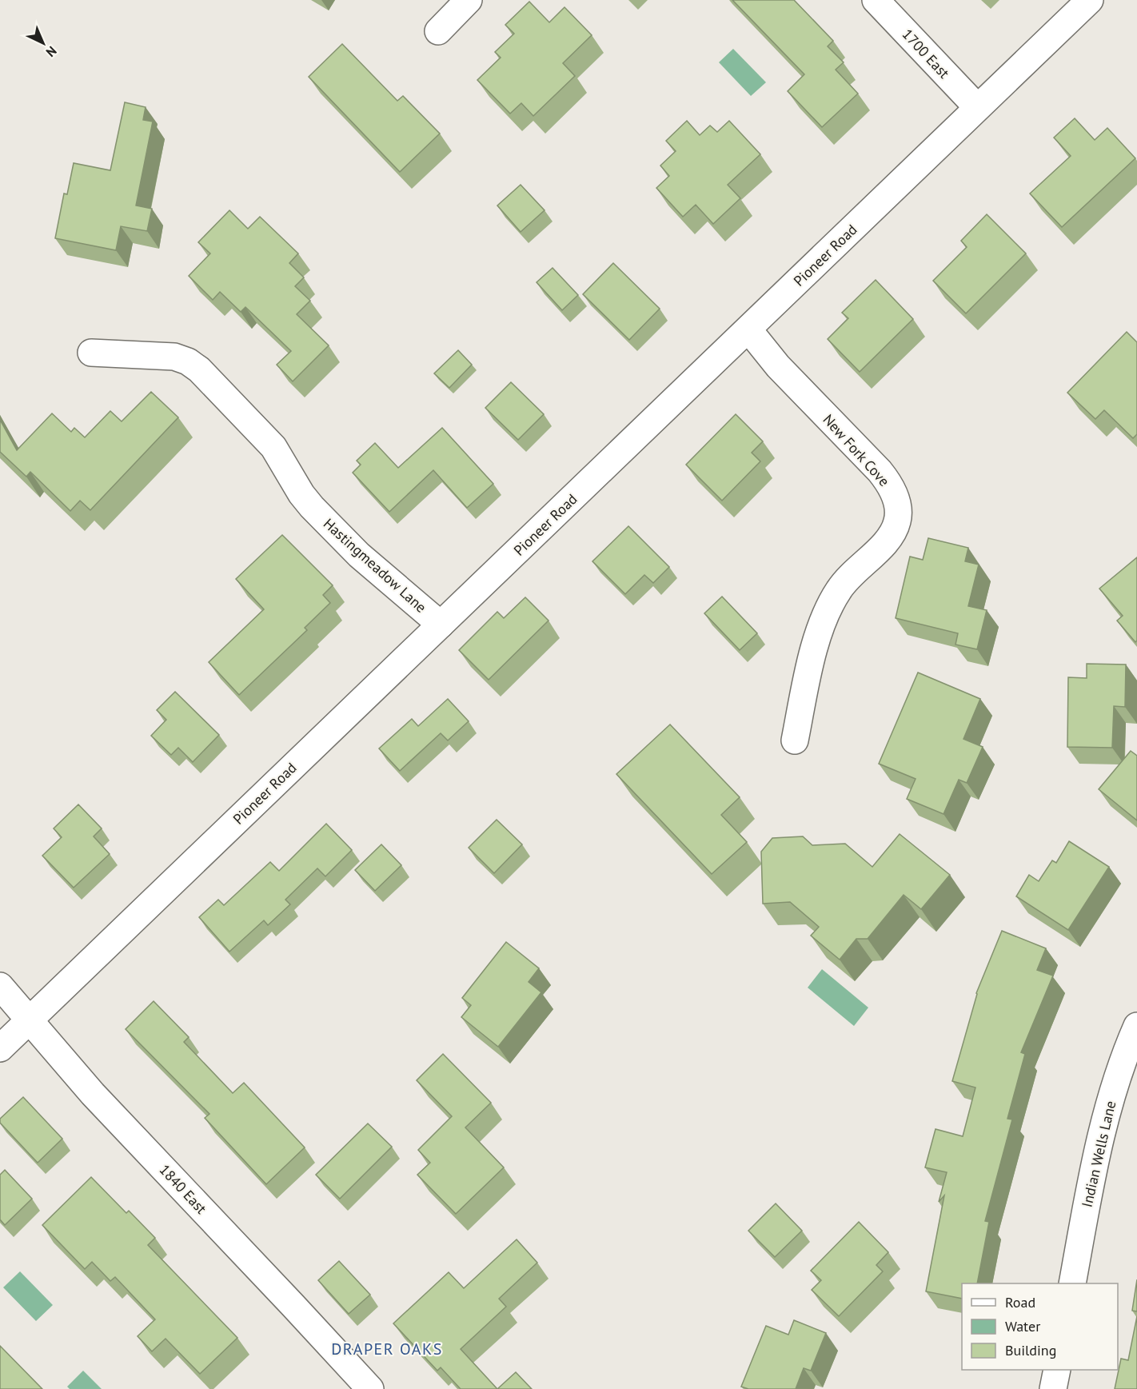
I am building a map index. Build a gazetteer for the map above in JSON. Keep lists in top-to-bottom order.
{
  "streets": {
    "street": [
      "1700 East",
      "Pioneer Road",
      "New Fork Cove",
      "Hastingmeadow Lane",
      "Indian Wells Lane",
      "1840 East"
    ]
  },
  "crossings": [
    ["1700 East", "Pioneer Road"],
    ["Pioneer Road", "New Fork Cove"],
    ["Pioneer Road", "Hastingmeadow Lane"],
    ["Pioneer Road", "1840 East"]
  ],
  "districts": ["DRAPER OAKS"],
  "legend": ["Road", "Water", "Building"],
  "north": "bottom right"
}
